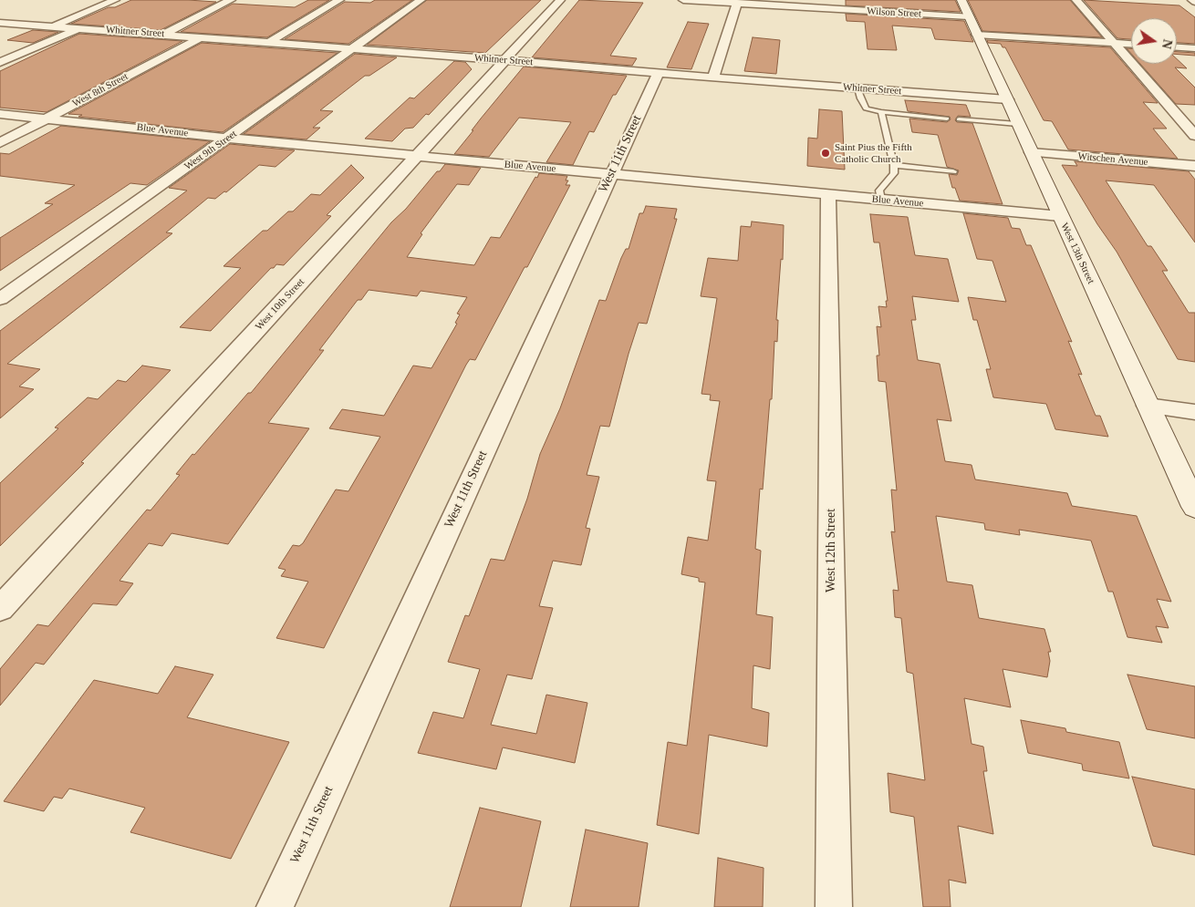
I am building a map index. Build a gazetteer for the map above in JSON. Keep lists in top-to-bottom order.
{
  "streets": {
    "street": [
      "Wilson Street",
      "Whitner Street",
      "West 8th Street",
      "Blue Avenue",
      "West 9th Street",
      "West 11th Street",
      "Witschen Avenue",
      "West 13th Street",
      "West 10th Street",
      "West 12th Street"
    ]
  },
  "crossings": [
    ["Wilson Street", "West 13th Street"],
    ["Whitner Street", "West 8th Street"],
    ["Whitner Street", "West 9th Street"],
    ["Whitner Street", "West 11th Street"],
    ["Whitner Street", "West 13th Street"],
    ["Whitner Street", "West 10th Street"],
    ["West 8th Street", "Blue Avenue"],
    ["Blue Avenue", "West 9th Street"],
    ["Blue Avenue", "West 11th Street"],
    ["Blue Avenue", "West 13th Street"],
    ["Blue Avenue", "West 10th Street"],
    ["Blue Avenue", "West 12th Street"],
    ["Witschen Avenue", "West 13th Street"]
  ],
  "places": ["Saint Pius the Fifth Catholic Church"],
  "north": "right"
}
